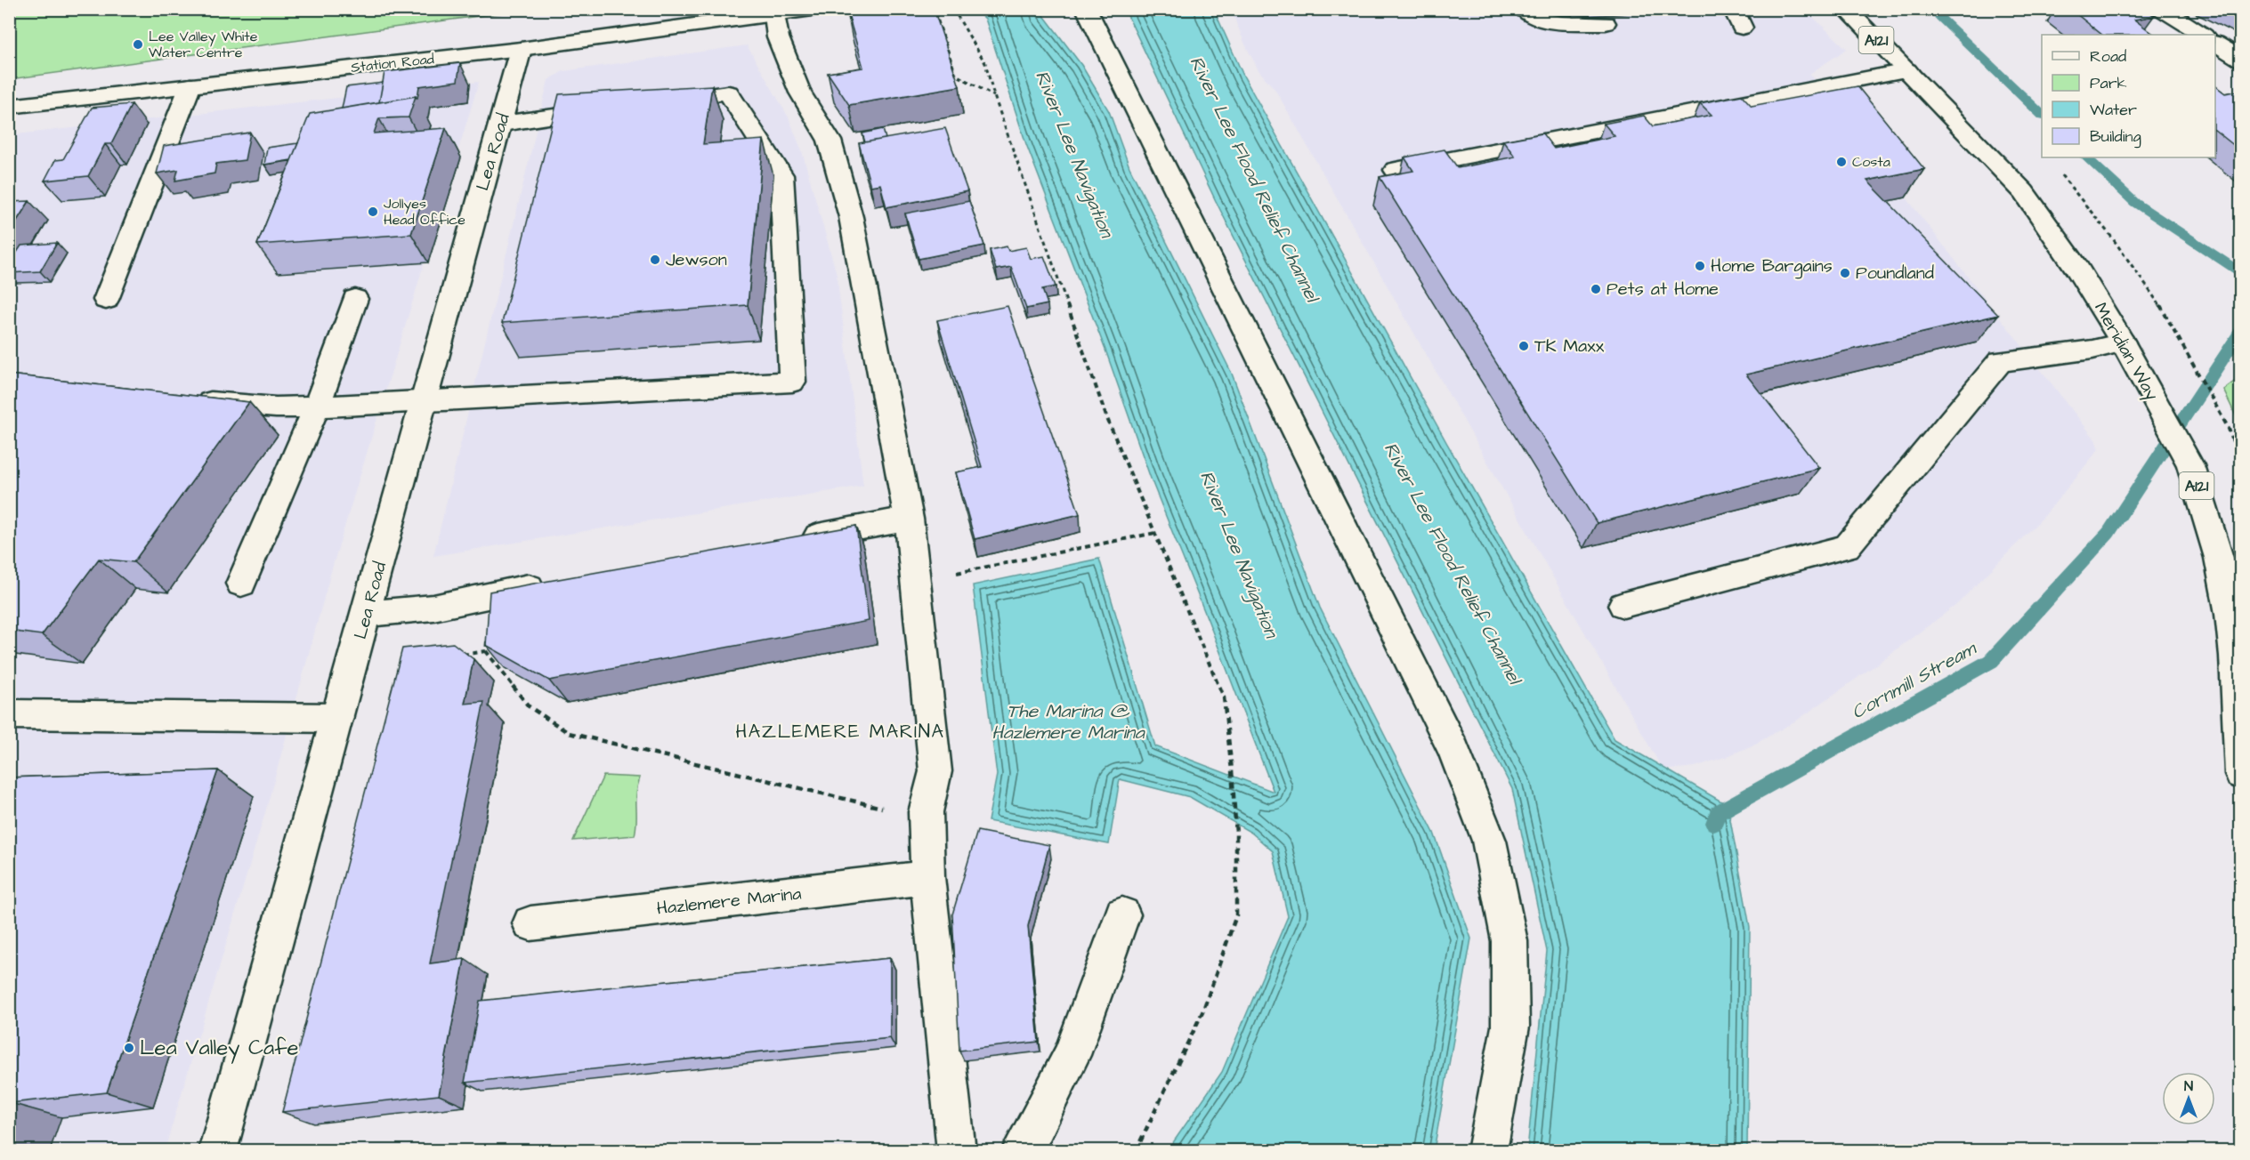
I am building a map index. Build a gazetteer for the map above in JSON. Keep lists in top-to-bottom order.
{
  "streets": {
    "street": [
      "A121",
      "Station Road",
      "Lea Road",
      "Meridian Way",
      "Hazlemere Marina"
    ]
  },
  "crossings": [
    ["Station Road", "Lea Road"]
  ],
  "districts": ["HAZLEMERE MARINA"],
  "water": [
    "River Lee Navigation",
    "River Lee Flood Relief Channel",
    "Cornmill Stream",
    "The Marina @ Hazlemere Marina"
  ],
  "places": [
    "Lee Valley White Water Centre",
    "Costa",
    "Jollyes Head Office",
    "Jewson",
    "Home Bargains",
    "Poundland",
    "Pets at Home",
    "TK Maxx",
    "Lea Valley Cafe"
  ],
  "legend": [
    "Road",
    "Park",
    "Water",
    "Building"
  ],
  "north": "top"
}
